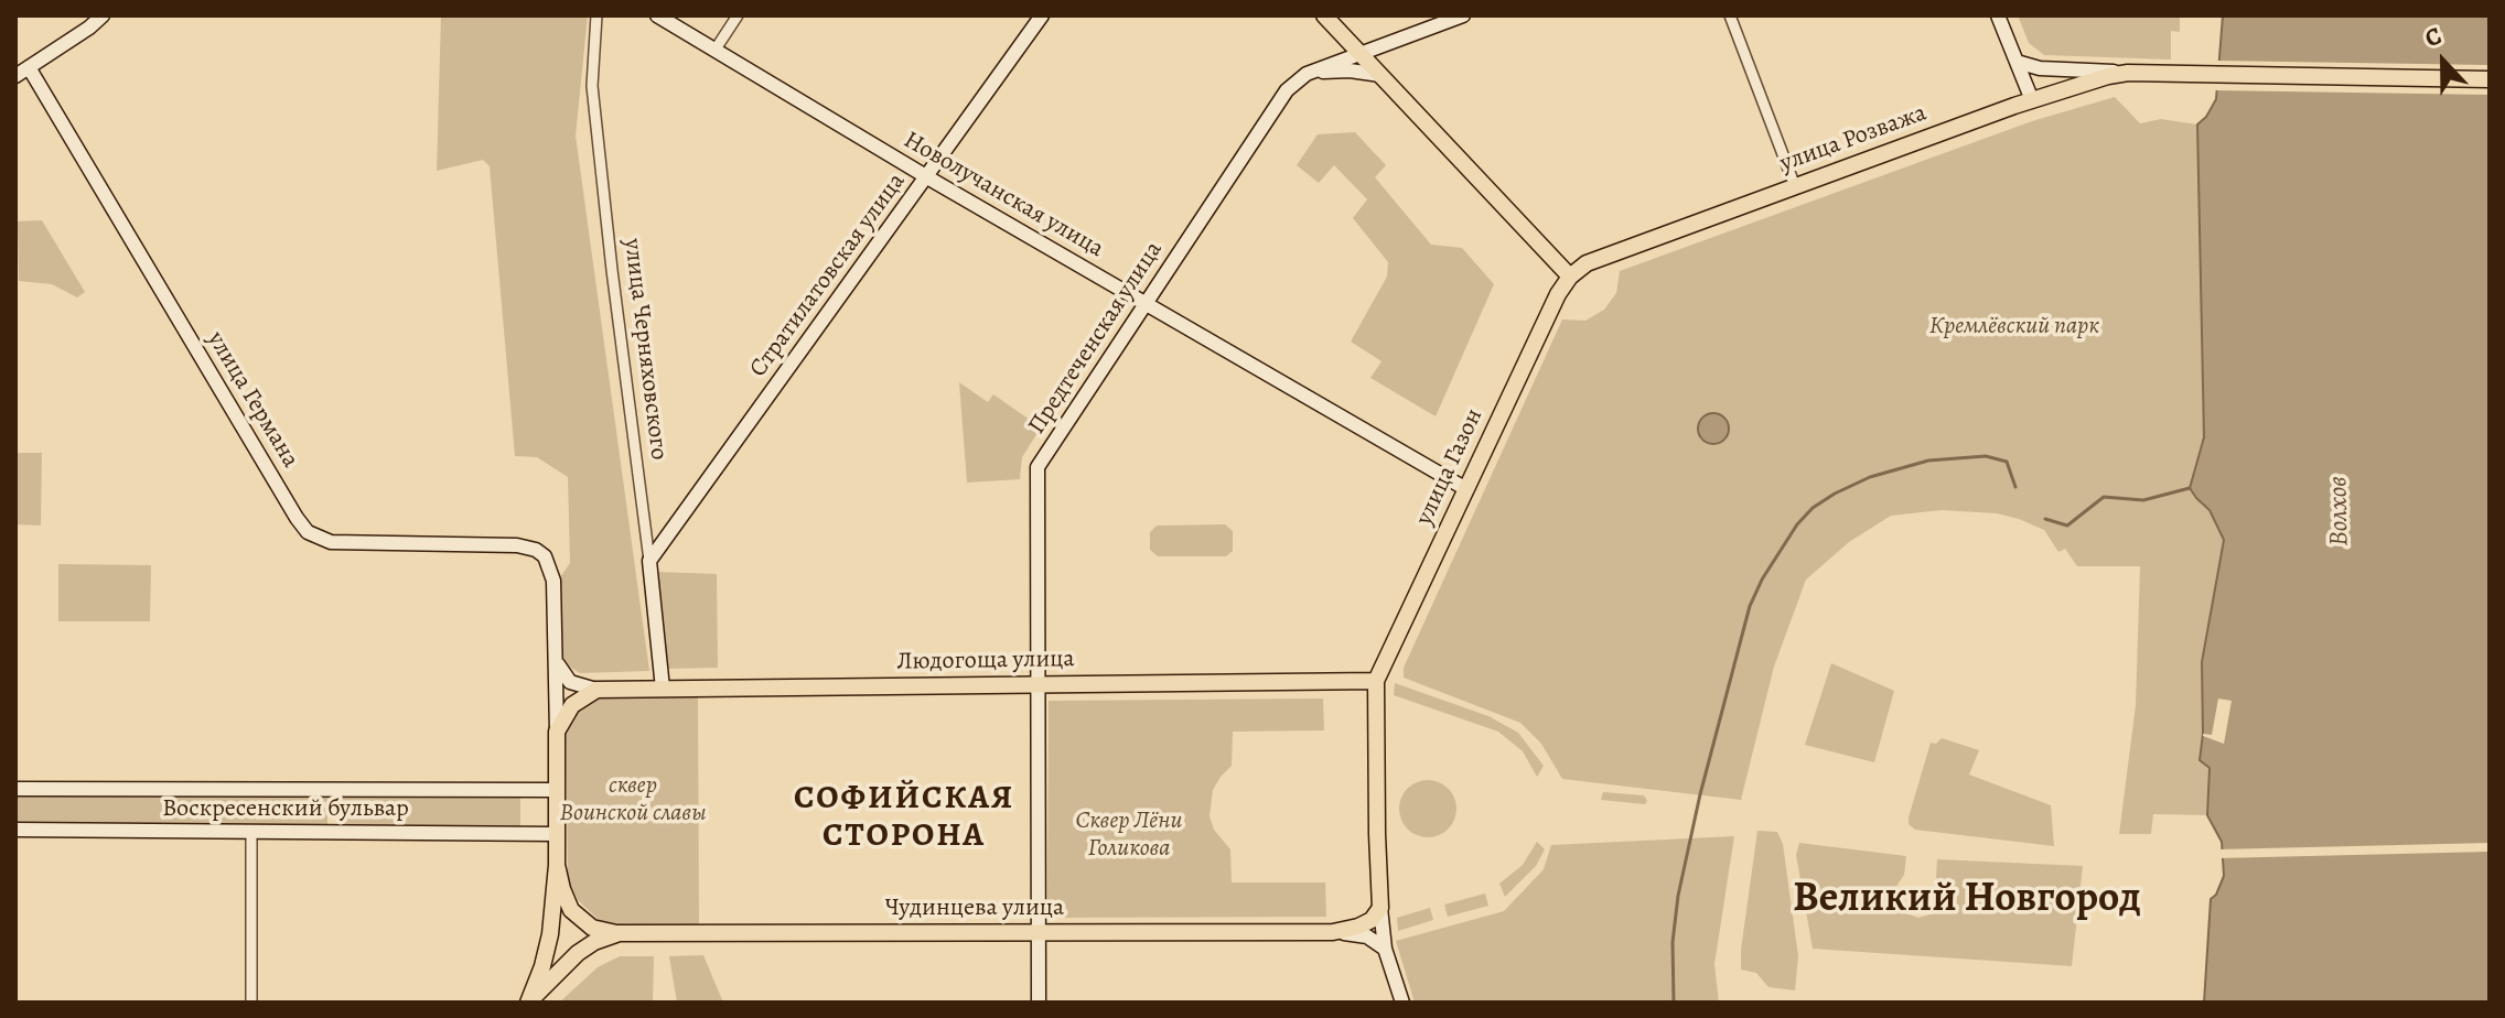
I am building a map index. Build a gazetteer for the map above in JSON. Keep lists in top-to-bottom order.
{
  "streets": {
    "main road": [
      "улица Розважа",
      "улица Газон",
      "Людогоща улица",
      "Чудинцева улица"
    ],
    "street": [
      "Новолучанская улица",
      "Стратилатовская улица",
      "Предтеченская улица",
      "улица Черняховского",
      "улица Германа",
      "Воскресенский бульвар"
    ]
  },
  "crossings": [
    ["улица Розважа", "улица Газон"],
    ["Новолучанская улица", "Стратилатовская улица"],
    ["Новолучанская улица", "Предтеченская улица"],
    ["Новолучанская улица", "улица Газон"],
    ["Стратилатовская улица", "улица Черняховского"],
    ["Предтеченская улица", "Людогоща улица"],
    ["Предтеченская улица", "Чудинцева улица"],
    ["улица Черняховского", "Людогоща улица"],
    ["улица Газон", "Людогоща улица"]
  ],
  "districts": ["СОФИЙСКАЯ СТОРОНА", "Великий Новгород"],
  "water": ["Волхов"],
  "parks": ["Кремлёвский парк", "сквер Воинской славы", "Сквер Лёни Голикова"],
  "north": "top"
}
